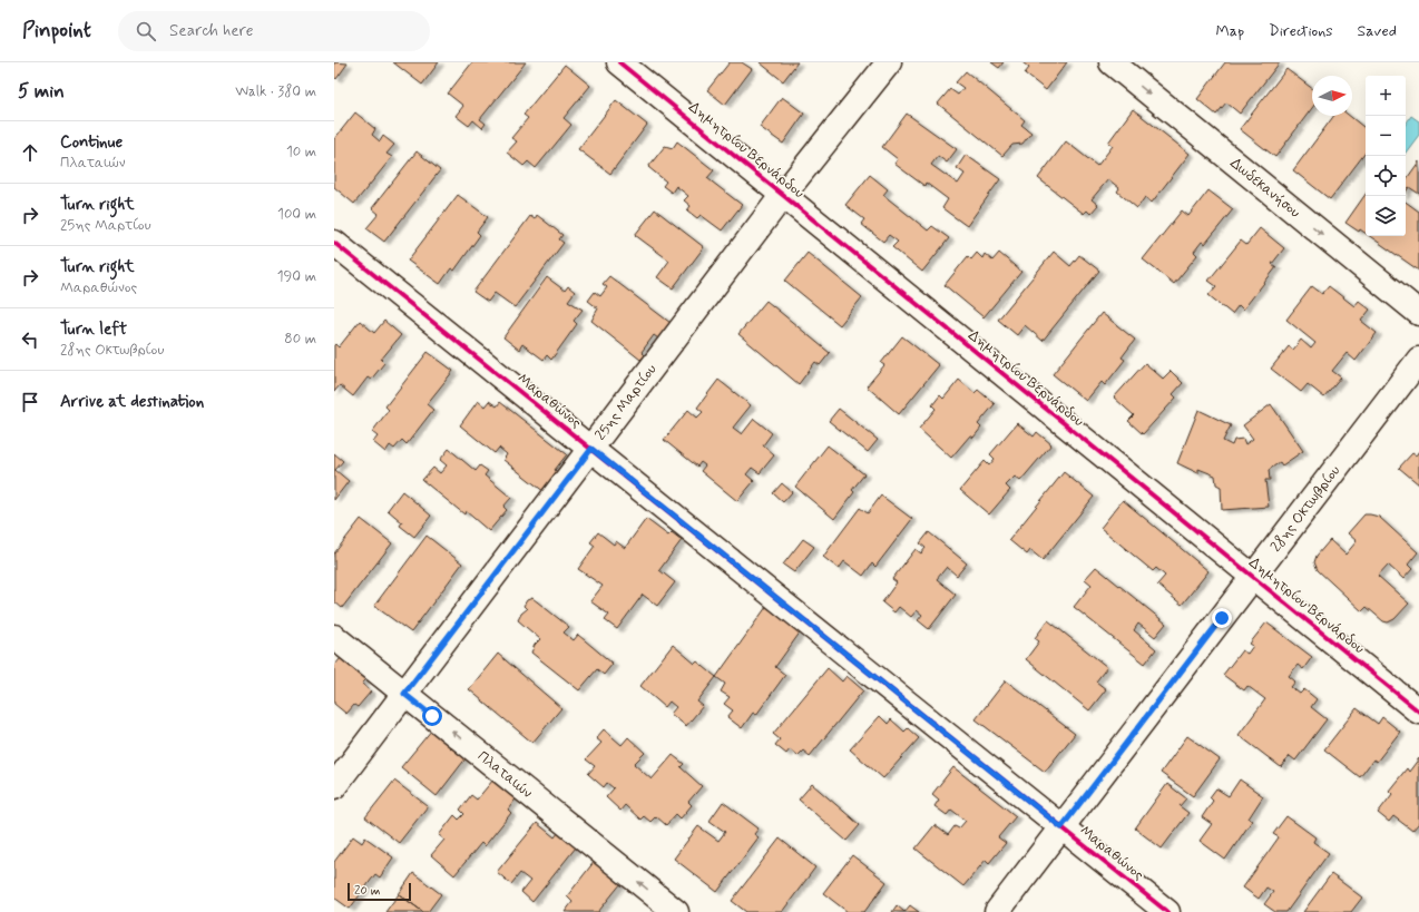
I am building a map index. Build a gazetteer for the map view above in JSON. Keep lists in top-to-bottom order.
{
  "streets": {
    "street": [
      "Δημητρίου Βερνάρδου",
      "Δωδεκανήσου",
      "Μαραθώνος",
      "25ης Μαρτίου",
      "28ης Οκτωβρίου",
      "Πλαταιών"
    ]
  },
  "crossings": [
    ["Δημητρίου Βερνάρδου", "25ης Μαρτίου"],
    ["Δημητρίου Βερνάρδου", "28ης Οκτωβρίου"],
    ["Μαραθώνος", "25ης Μαρτίου"],
    ["Μαραθώνος", "28ης Οκτωβρίου"],
    ["25ης Μαρτίου", "Πλαταιών"]
  ],
  "one_way": ["Δωδεκανήσου", "Πλαταιών"],
  "scale_bar": "20 m",
  "north": "right",
  "page": {
    "header": "Pinpoint",
    "search": "Search here",
    "nav": ["Map", "Directions", "Saved"],
    "heading": ["5 min", "Walk · 380 m"],
    "map_buttons": ["+", "−"],
    "list": [
      ["Continue", "Πλαταιών", "10 m"],
      ["Turn right", "25ης Μαρτίου", "100 m"],
      ["Turn right", "Μαραθώνος", "190 m"],
      ["Turn left", "28ης Οκτωβρίου", "80 m"],
      "Arrive at destination"
    ],
    "scale": "20 m"
  }
}
